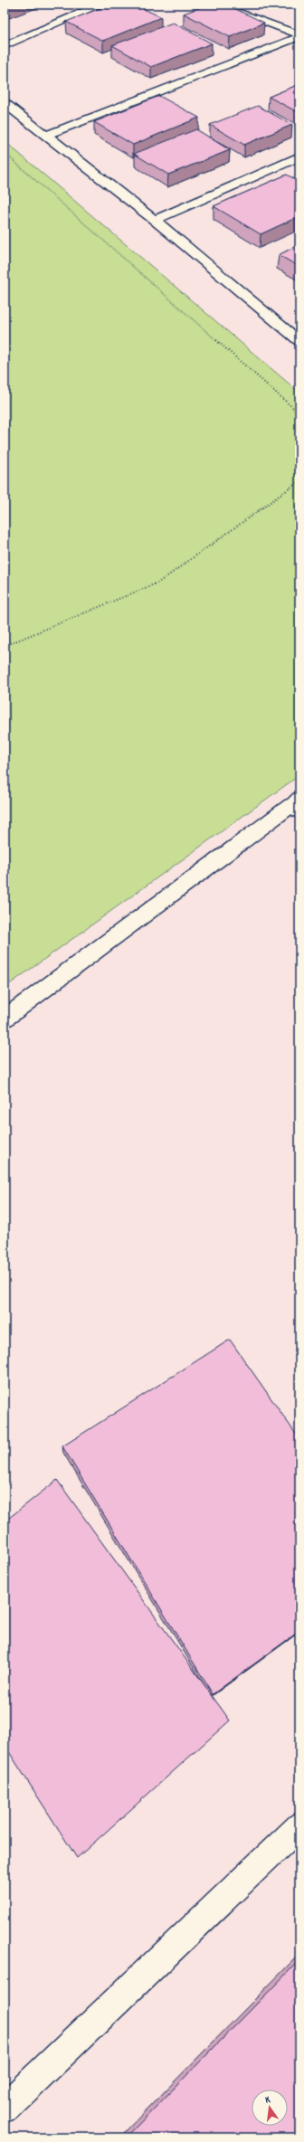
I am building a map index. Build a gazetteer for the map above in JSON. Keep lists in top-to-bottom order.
{
  "north": "top"
}
